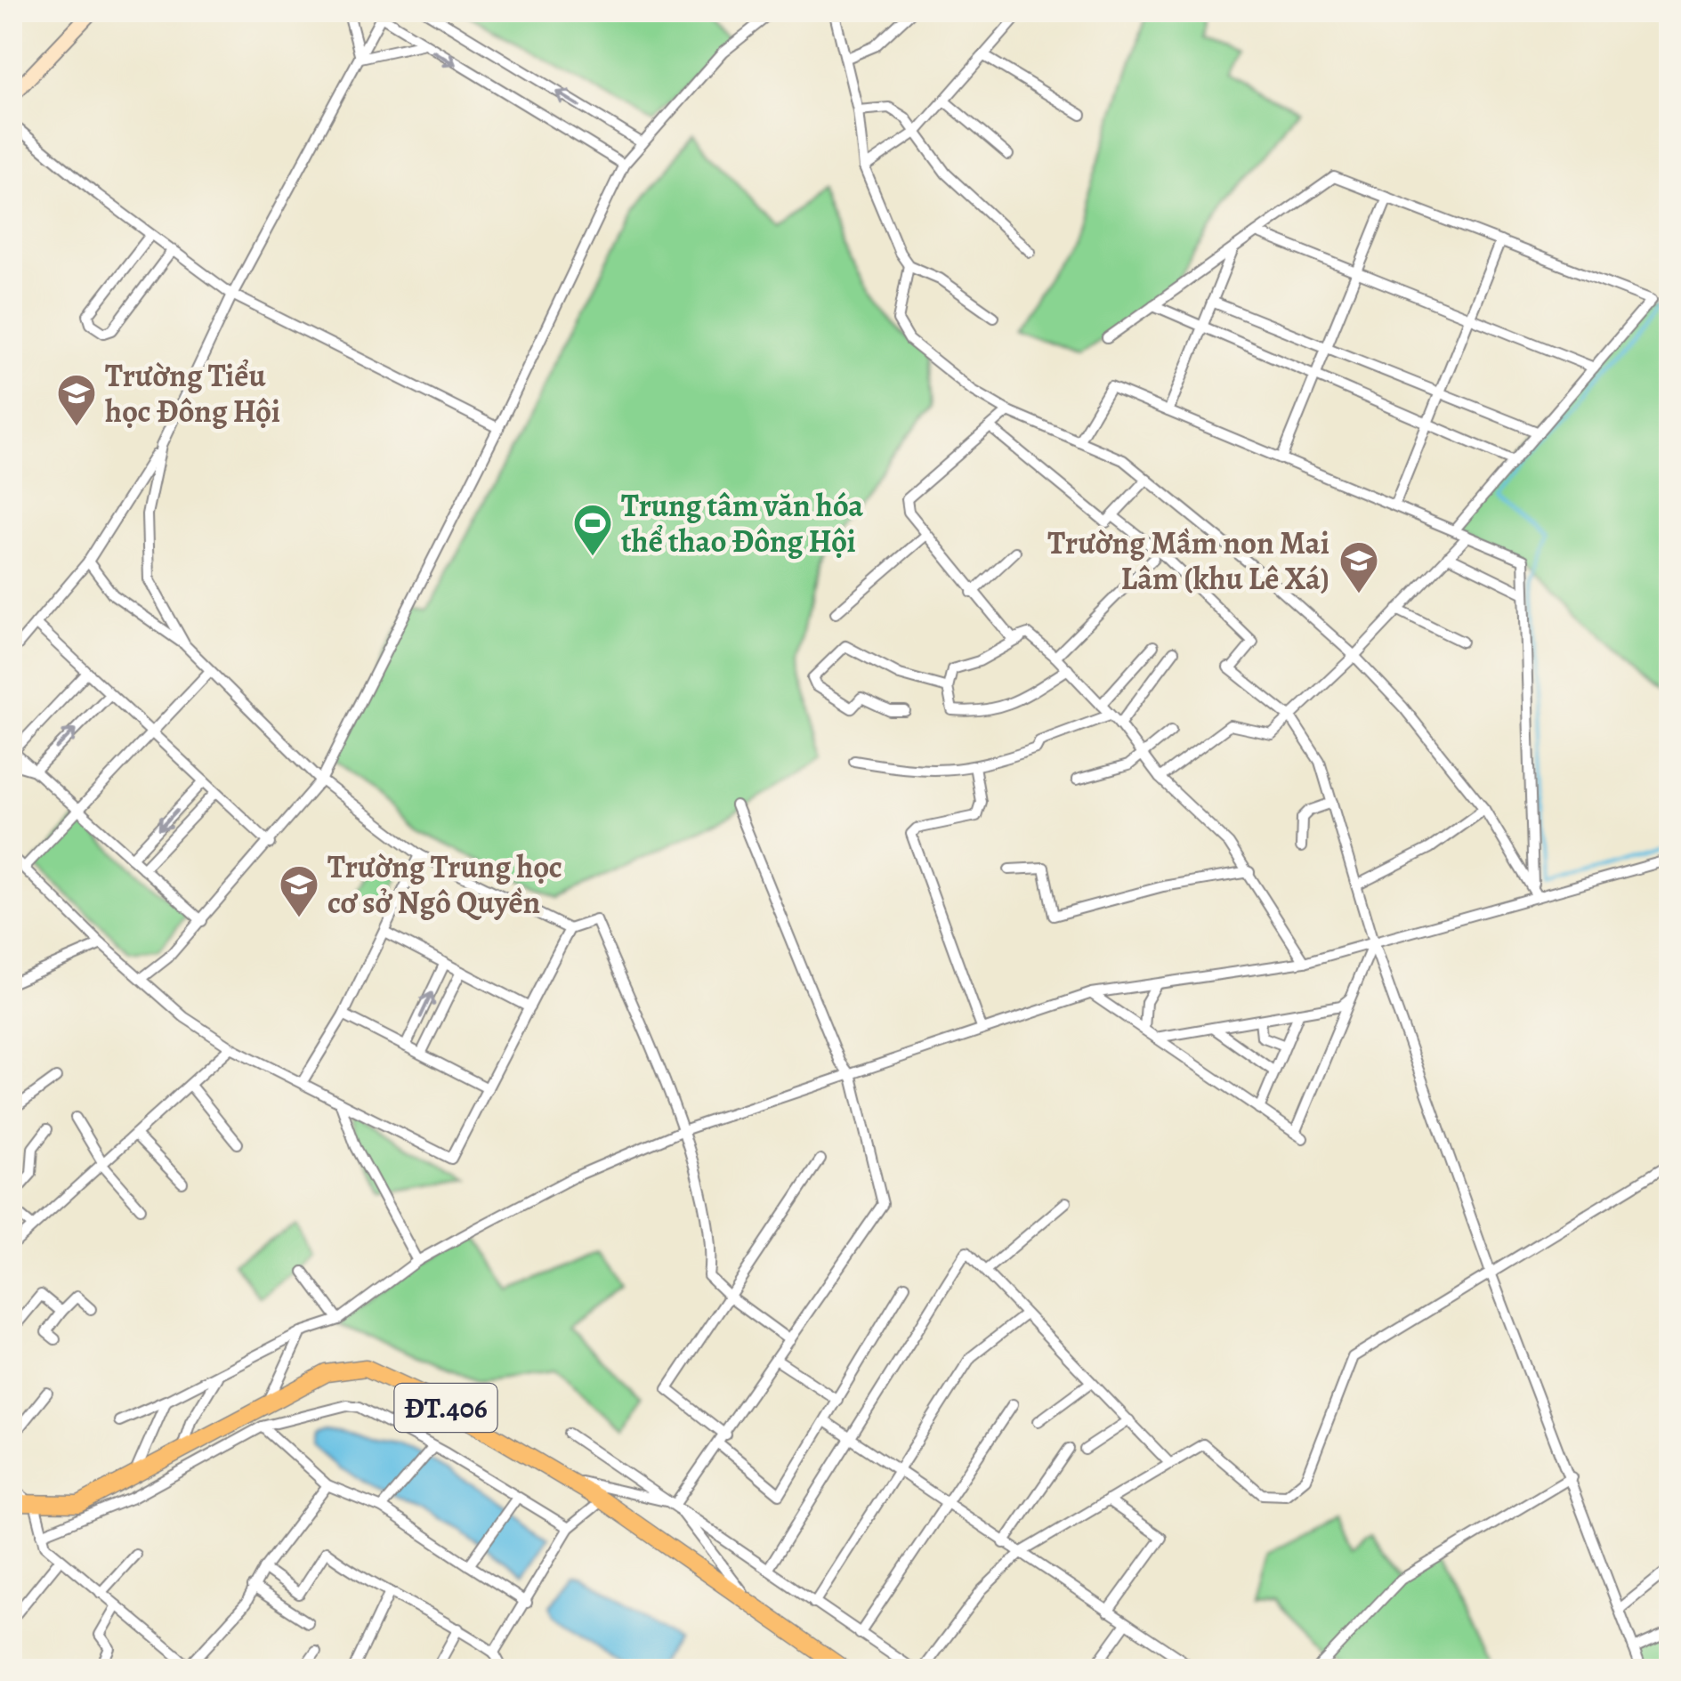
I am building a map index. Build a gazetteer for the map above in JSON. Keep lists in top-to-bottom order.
{
  "streets": {
    "main road": ["ĐT.406"]
  },
  "places": {
    "school or university": ["Trường Tiểu học Đông Hội", "Trường Mầm non Mai Lâm (khu Lê Xá)", "Trường Trung học cơ sở Ngô Quyền"],
    "sports": ["Trung tâm văn hóa thể thao Đông Hội"]
  }
}
